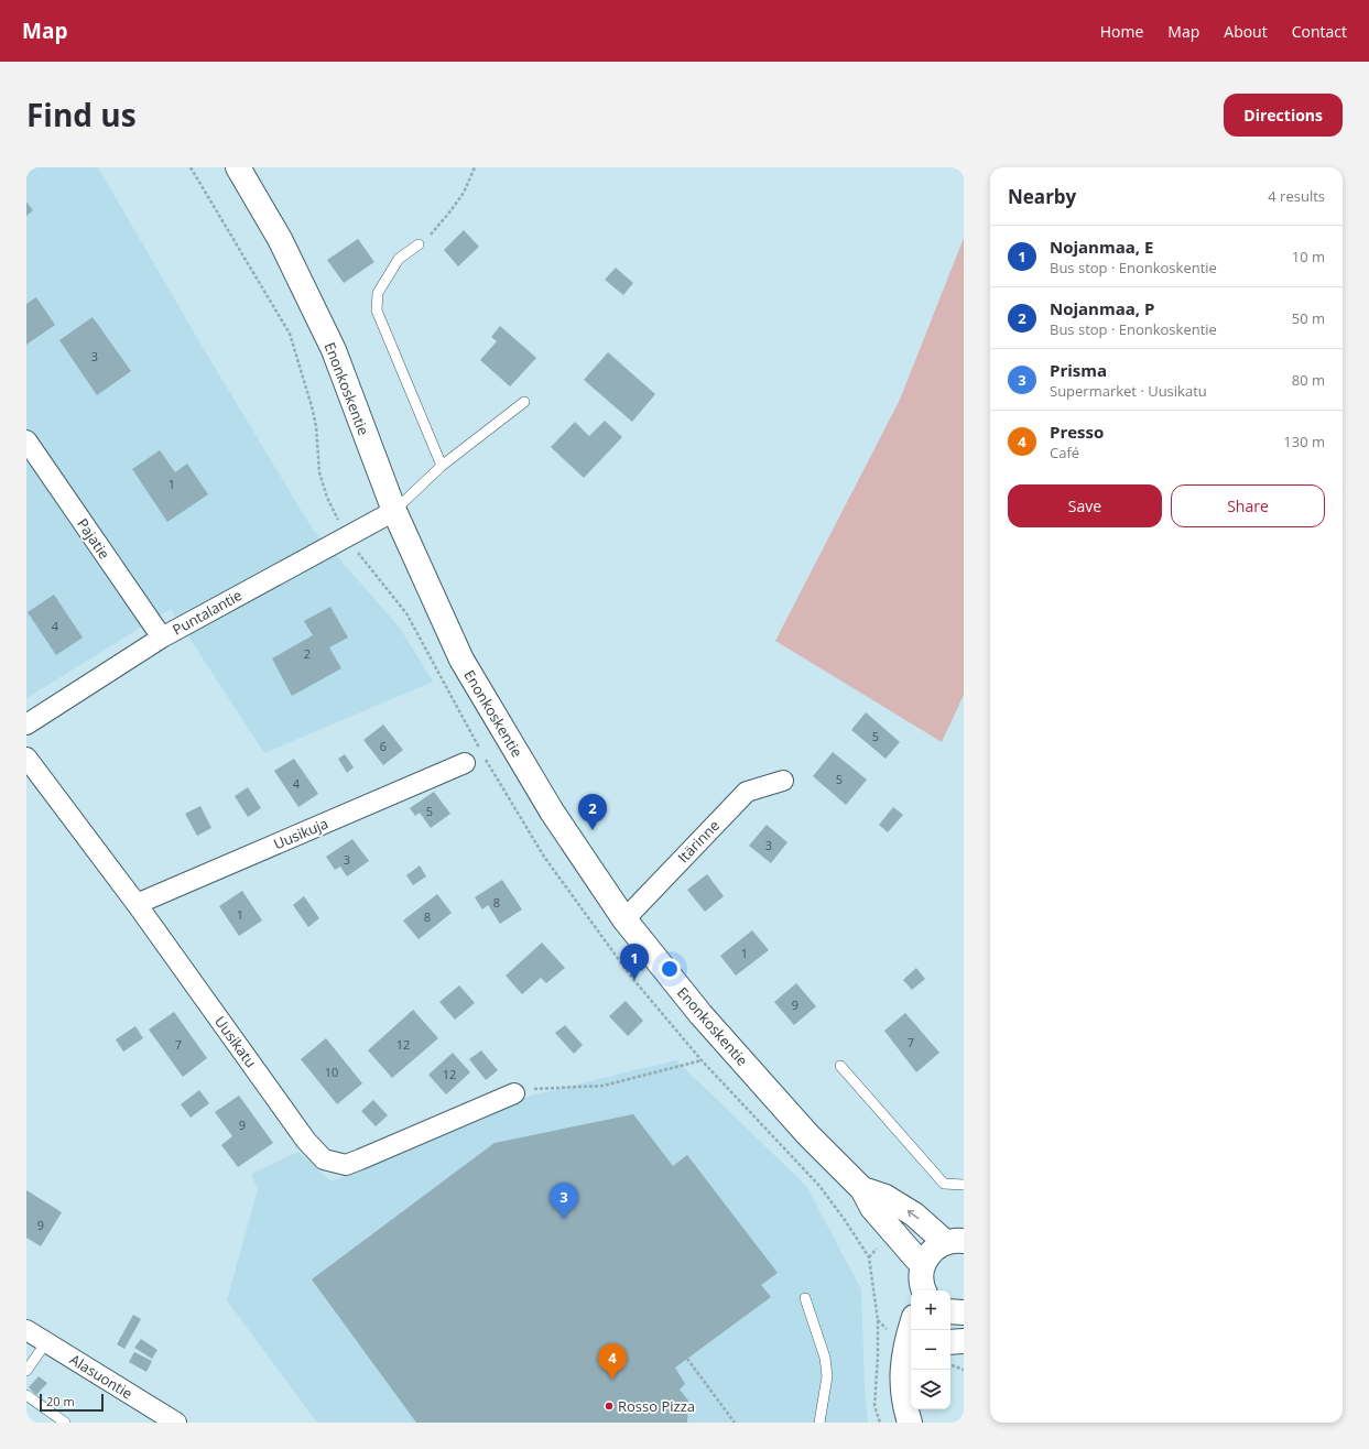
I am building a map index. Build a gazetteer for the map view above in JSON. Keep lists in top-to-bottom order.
{
  "streets": {
    "main road": ["Enonkoskentie"],
    "street": [
      "Pajatie",
      "Puntalantie",
      "Uusikuja",
      "Itärinne",
      "Uusikatu",
      "Alasuontie"
    ]
  },
  "crossings": [
    ["Enonkoskentie", "Puntalantie"],
    ["Enonkoskentie", "Itärinne"],
    ["Pajatie", "Puntalantie"],
    ["Uusikuja", "Uusikatu"]
  ],
  "places": ["Rosso Pizza"],
  "house_numbers": [
    "3",
    "1",
    "4",
    "2",
    "5",
    "6",
    "5",
    "4",
    "5",
    "3",
    "3",
    "8",
    "1",
    "8",
    "1",
    "9",
    "7",
    "7",
    "12",
    "10",
    "12",
    "9",
    "9"
  ],
  "scale_bar": "20 m",
  "page": {
    "header": "Map",
    "nav": [
      "Home",
      "Map",
      "About",
      "Contact"
    ],
    "title": "Find us",
    "buttons": [
      "Directions",
      ["Save", "Share"]
    ],
    "heading": ["Nearby", "4 results"],
    "list": [
      {
        "mark": "1",
        "name": "Nojanmaa, E",
        "note": "Bus stop · Enonkoskentie",
        "value": "10 m"
      },
      {
        "mark": "2",
        "name": "Nojanmaa, P",
        "note": "Bus stop · Enonkoskentie",
        "value": "50 m"
      },
      {
        "mark": "3",
        "name": "Prisma",
        "note": "Supermarket · Uusikatu",
        "value": "80 m"
      },
      {
        "mark": "4",
        "name": "Presso",
        "note": "Café",
        "value": "130 m"
      }
    ],
    "pins": [
      "2",
      "1",
      "3",
      "4"
    ],
    "map_buttons": ["+", "−"],
    "scale": "20 m"
  }
}
